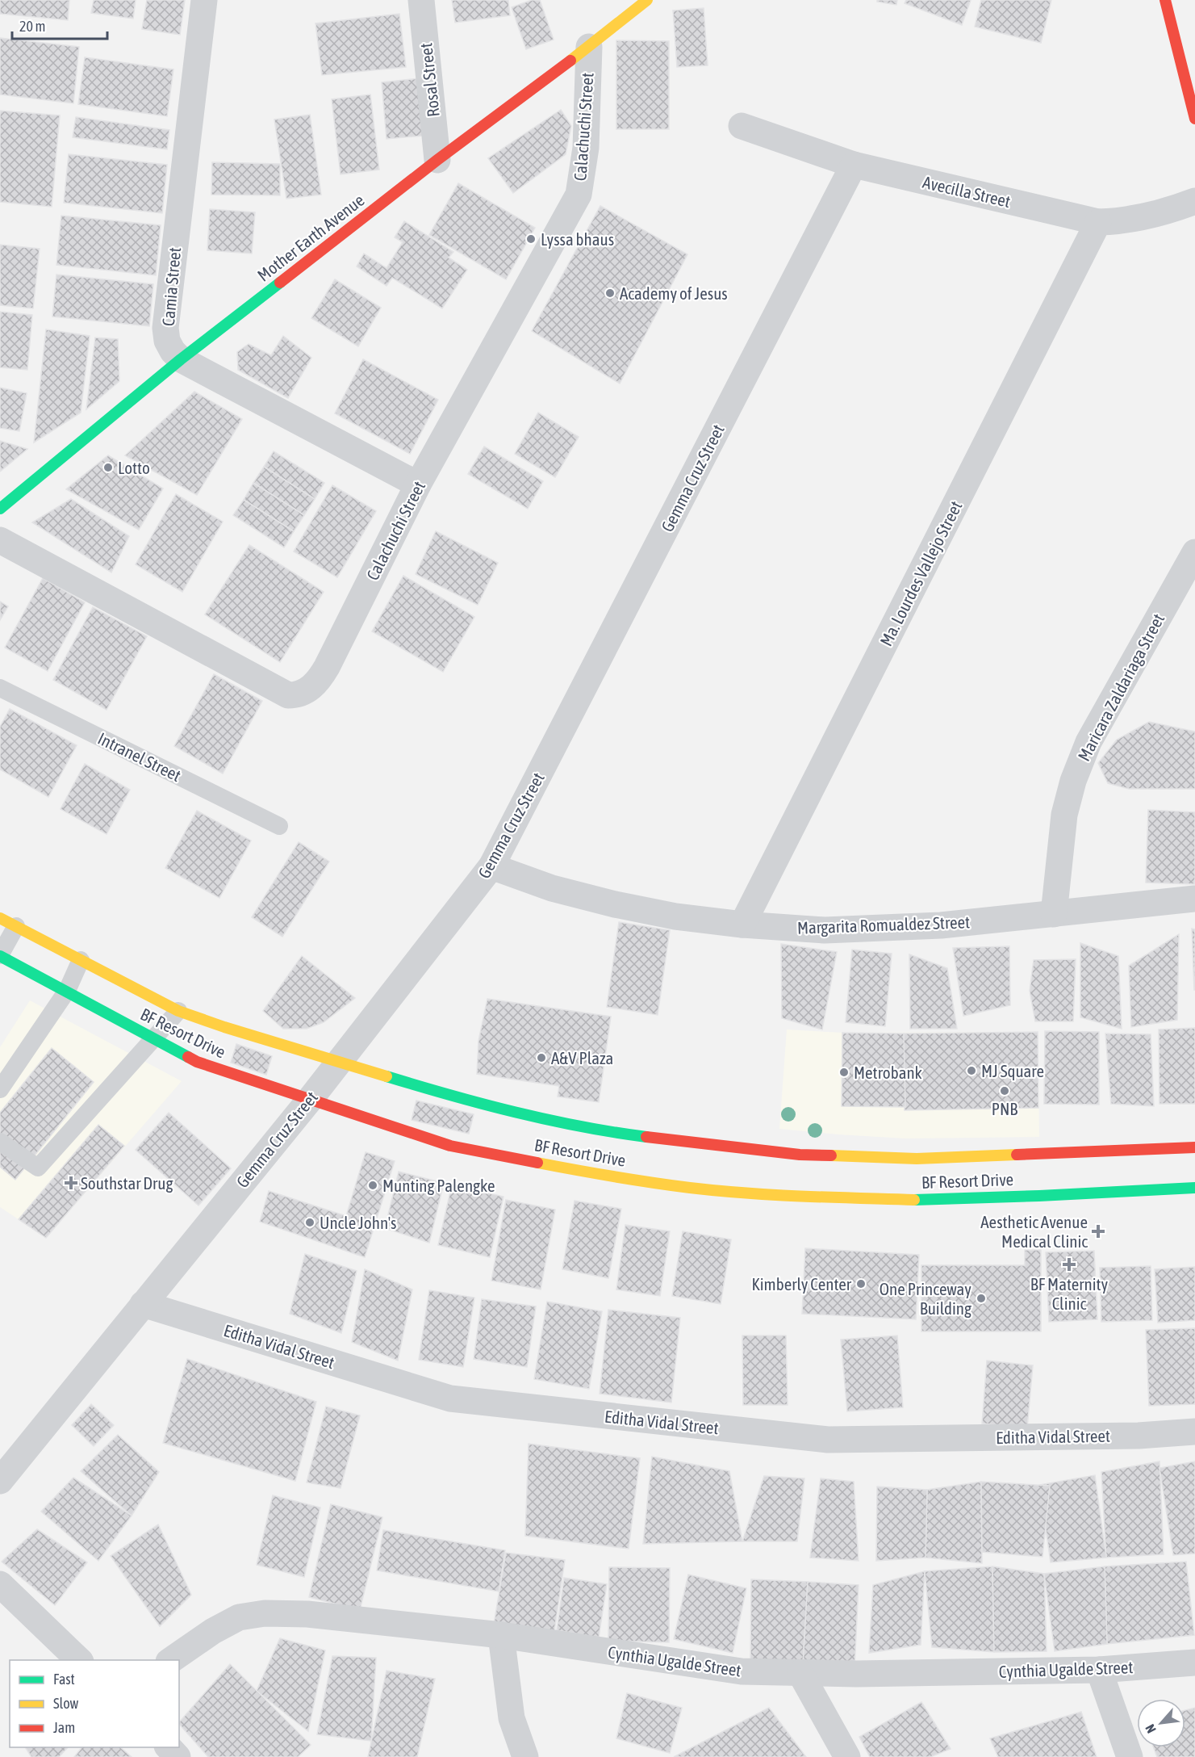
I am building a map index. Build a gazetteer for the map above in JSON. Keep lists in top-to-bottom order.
{
  "streets": {
    "main road": ["Mother Earth Avenue", "BF Resort Drive"],
    "street": [
      "Rosal Street",
      "Calachuchi Street",
      "Avecilla Street",
      "Camia Street",
      "Gemma Cruz Street",
      "Ma. Lourdes Vallejo Street",
      "Maricara Zaldariaga Street",
      "Margarita Romualdez Street",
      "Editha Vidal Street",
      "Cynthia Ugalde Street"
    ],
    "lane": ["Intranel Street"]
  },
  "crossings": [
    ["Rosal Street", "Mother Earth Avenue"],
    ["Calachuchi Street", "Mother Earth Avenue"],
    ["Calachuchi Street", "Camia Street"],
    ["Avecilla Street", "Gemma Cruz Street"],
    ["Avecilla Street", "Ma. Lourdes Vallejo Street"],
    ["Mother Earth Avenue", "Camia Street"],
    ["Gemma Cruz Street", "Margarita Romualdez Street"],
    ["Gemma Cruz Street", "BF Resort Drive"],
    ["Gemma Cruz Street", "Editha Vidal Street"],
    ["Ma. Lourdes Vallejo Street", "Margarita Romualdez Street"],
    ["Maricara Zaldariaga Street", "Margarita Romualdez Street"]
  ],
  "places": {
    "other": [
      "Lyssa bhaus",
      "Academy of Jesus",
      "Lotto",
      "A&V Plaza",
      "MJ Square",
      "Metrobank",
      "PNB",
      "Munting Palengke",
      "Uncle John's",
      "Kimberly Center",
      "One Princeway Building"
    ],
    "health": ["Southstar Drug", "Aesthetic Avenue Medical Clinic", "BF Maternity Clinic"]
  },
  "legend": ["Fast", "Slow", "Jam"],
  "scale_bar": "20 m",
  "north": "bottom left"
}
